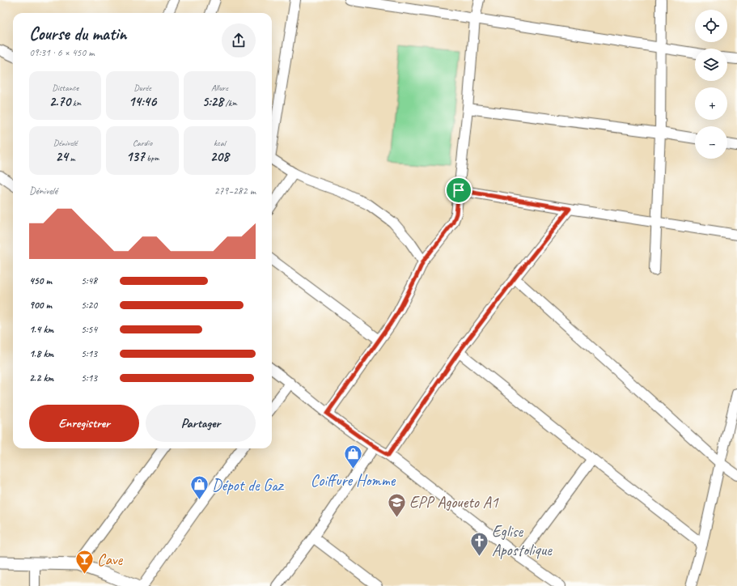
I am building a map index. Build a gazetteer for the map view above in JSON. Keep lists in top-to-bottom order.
{
  "places": {
    "shop": ["Coiffure Homme", "Dépot de Gaz"],
    "school or university": ["EPP Agoueto A1"],
    "church": ["Eglise Apostolique"],
    "bar": ["Cave"]
  },
  "page": {
    "map_buttons": ["+", "−"],
    "heading": ["Course du matin", "09:31 · 6 × 450 m"],
    "stats": [
      ["Distance", "2.70 km"],
      ["Durée", "14:46"],
      ["Allure", "5:28 /km"],
      ["Dénivelé", "24 m"],
      ["Cardio", "137 bpm"],
      ["kcal", "208"]
    ],
    "chart": ["Dénivelé", "279–282 m"],
    "list": [
      {
        "name": "450 m",
        "note": "5:48"
      },
      {
        "name": "900 m",
        "note": "5:20"
      },
      {
        "name": "1.4 km",
        "note": "5:54"
      },
      {
        "name": "1.8 km",
        "note": "5:13"
      },
      {
        "name": "2.2 km",
        "note": "5:13"
      }
    ],
    "buttons": ["Enregistrer", "Partager"]
  }
}
